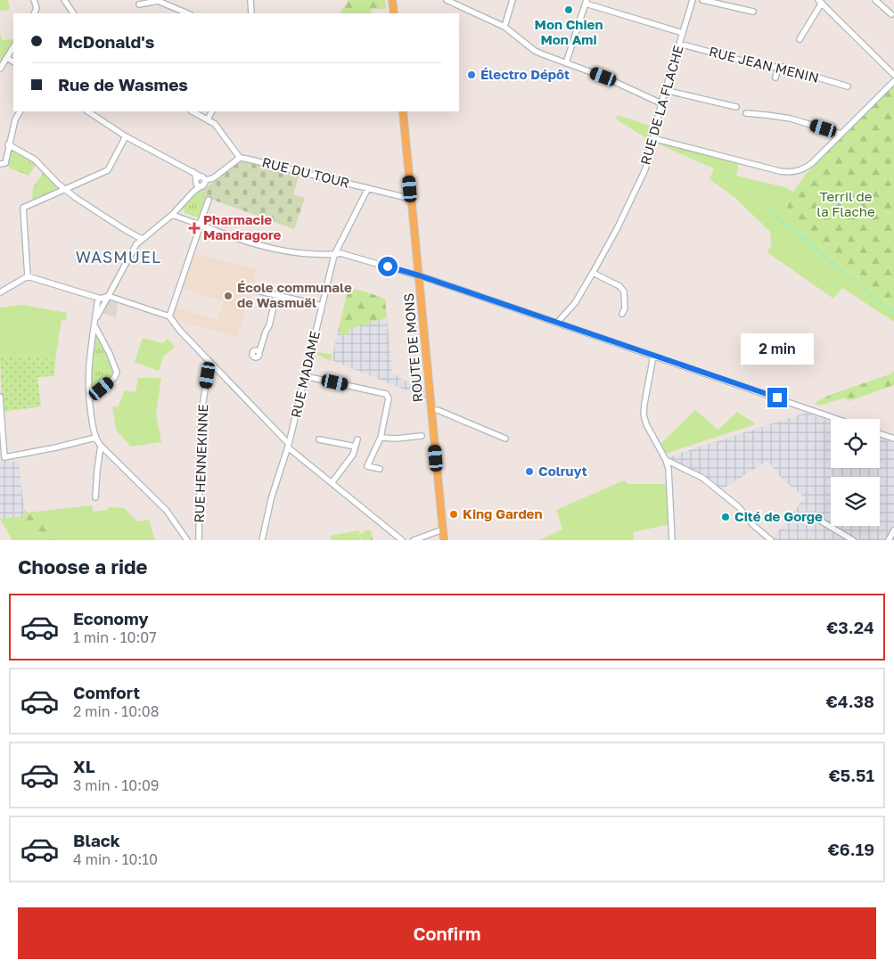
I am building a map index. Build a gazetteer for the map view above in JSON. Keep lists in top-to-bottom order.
{
  "streets": {
    "main road": ["ROUTE DE MONS"],
    "street": [
      "RUE JEAN MENIN",
      "RUE DE LA FLACHE",
      "RUE DU TOUR",
      "RUE MADAME",
      "RUE HENNEKINNE"
    ]
  },
  "crossings": [
    ["RUE JEAN MENIN", "RUE DE LA FLACHE"],
    ["RUE DU TOUR", "ROUTE DE MONS"],
    ["RUE DU TOUR", "RUE MADAME"]
  ],
  "districts": ["WASMUEL"],
  "parks": ["Terril de la Flache"],
  "places": {
    "other": [
      "Mon Chien Mon Ami",
      "Électro Dépôt",
      "École communale de Wasmuël",
      "Colruyt",
      "King Garden",
      "Cité de Gorge"
    ],
    "health": ["Pharmacie Mandragore"]
  },
  "page": {
    "banner": ["McDonald's", "Rue de Wasmes"],
    "bubble": "2 min",
    "heading": "Choose a ride",
    "list": [
      {
        "name": "Economy",
        "note": "1 min · 10:07",
        "value": "€3.24"
      },
      {
        "name": "Comfort",
        "note": "2 min · 10:08",
        "value": "€4.38"
      },
      {
        "name": "XL",
        "note": "3 min · 10:09",
        "value": "€5.51"
      },
      {
        "name": "Black",
        "note": "4 min · 10:10",
        "value": "€6.19"
      }
    ],
    "buttons": "Confirm"
  }
}
